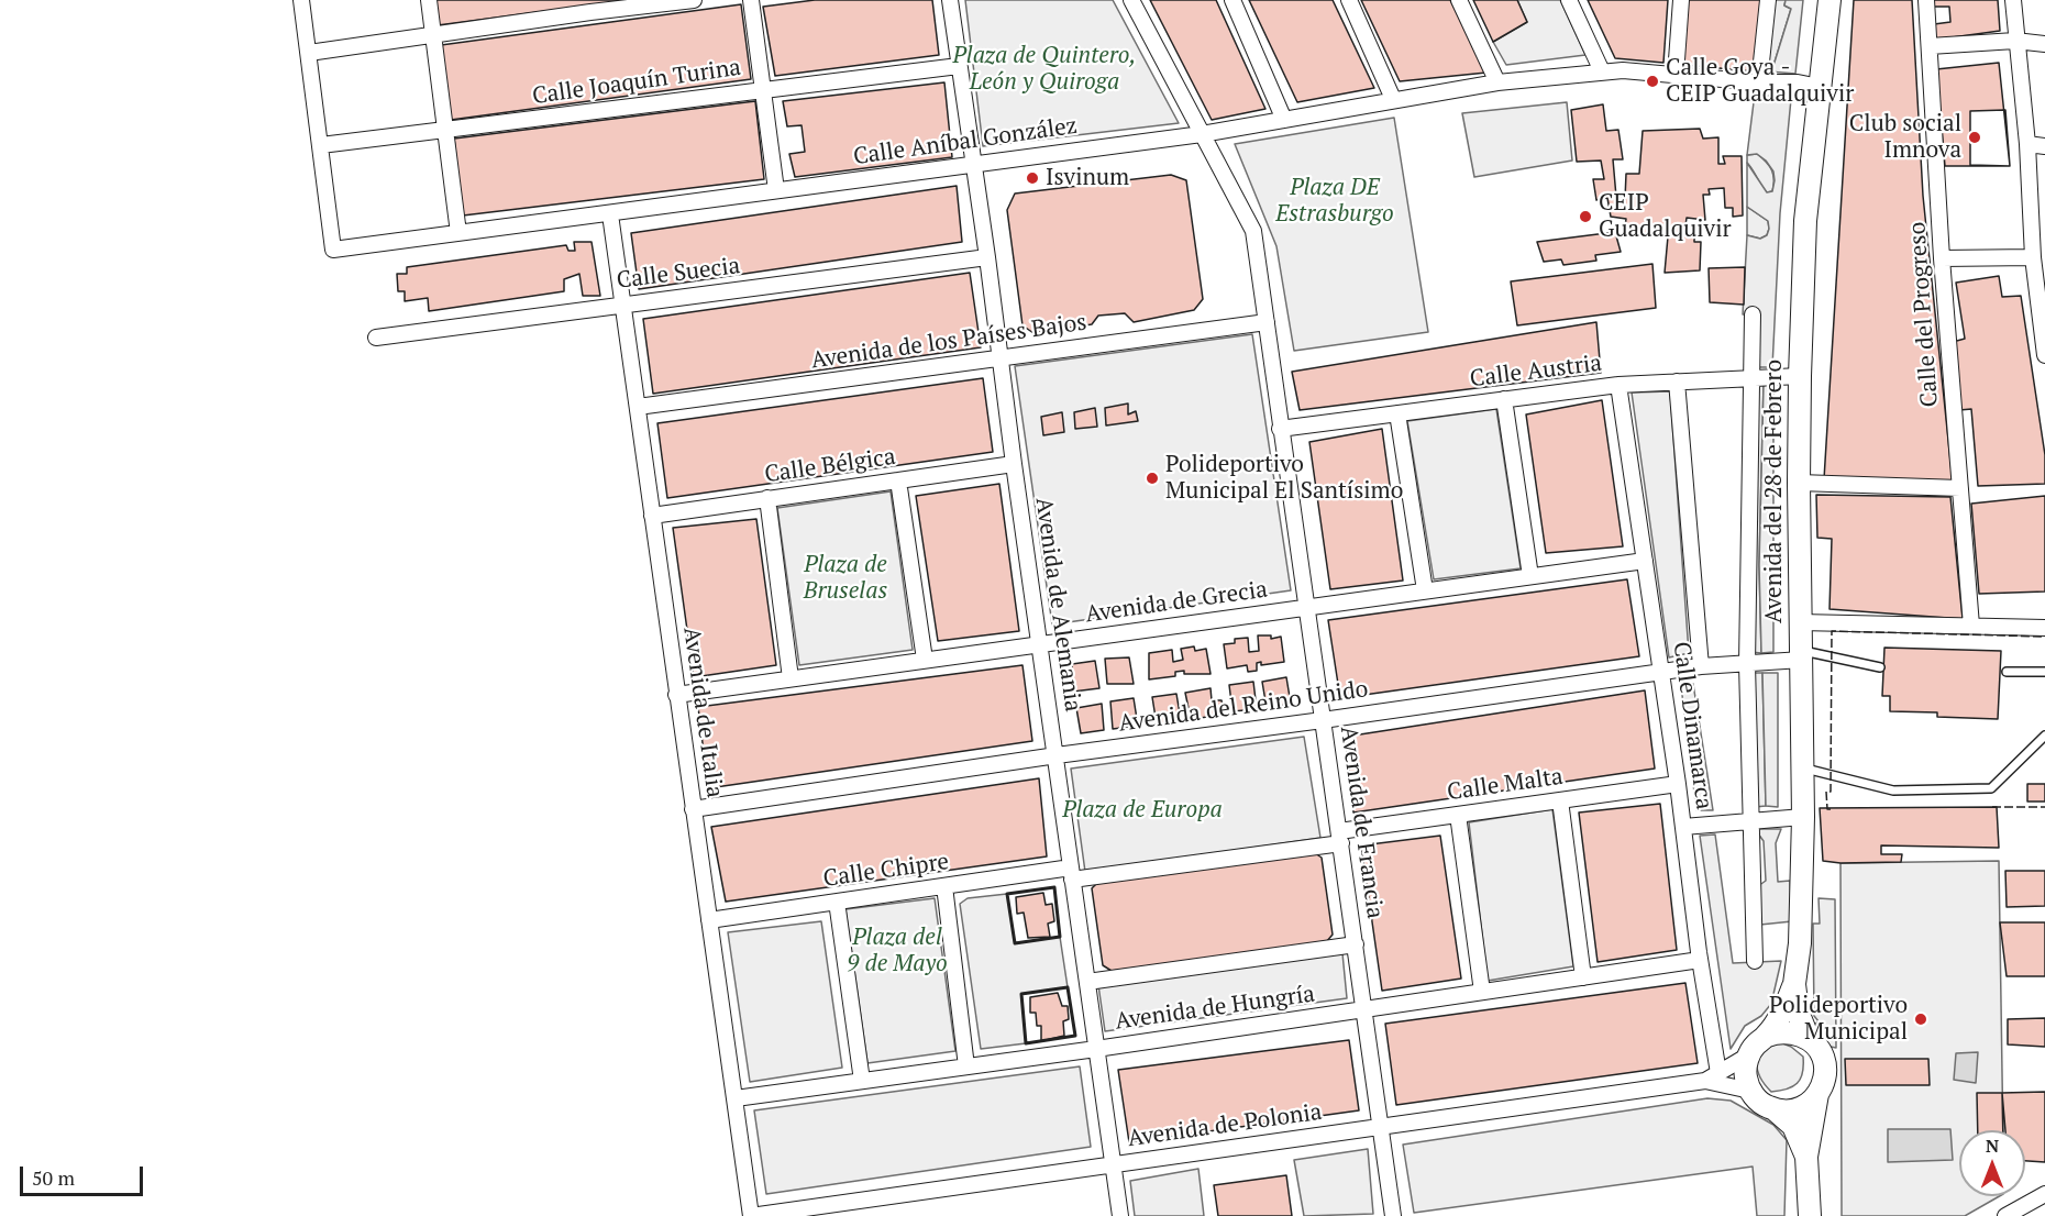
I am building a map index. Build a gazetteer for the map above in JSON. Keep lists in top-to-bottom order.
{
  "streets": {
    "main road": ["Avenida del 28 de Febrero"],
    "street": [
      "Calle Joaquín Turina",
      "Calle Aníbal González",
      "Calle Suecia",
      "Calle del Progreso",
      "Avenida de los Países Bajos",
      "Calle Austria",
      "Calle Bélgica",
      "Avenida de Grecia",
      "Avenida de Alemania",
      "Avenida del Reino Unido",
      "Avenida de Italia",
      "Calle Dinamarca",
      "Calle Malta",
      "Avenida de Francia",
      "Calle Chipre",
      "Avenida de Hungría",
      "Avenida de Polonia"
    ]
  },
  "crossings": [
    ["Calle Joaquín Turina", "Calle Aníbal González"],
    ["Calle Joaquín Turina", "Avenida de Alemania"],
    ["Calle Aníbal González", "Avenida del 28 de Febrero"],
    ["Calle Aníbal González", "Avenida de Alemania"],
    ["Calle Aníbal González", "Avenida de Italia"],
    ["Calle Aníbal González", "Avenida de Francia"],
    ["Calle Suecia", "Avenida de Alemania"],
    ["Calle Suecia", "Avenida de Italia"],
    ["Avenida de los Países Bajos", "Avenida de Alemania"],
    ["Avenida de los Países Bajos", "Avenida de Italia"],
    ["Avenida de los Países Bajos", "Avenida de Francia"],
    ["Calle Austria", "Avenida del 28 de Febrero"],
    ["Calle Austria", "Calle Dinamarca"],
    ["Calle Austria", "Avenida de Francia"],
    ["Calle Bélgica", "Avenida de Alemania"],
    ["Calle Bélgica", "Avenida de Italia"],
    ["Avenida del 28 de Febrero", "Avenida del Reino Unido"],
    ["Avenida de Grecia", "Avenida de Alemania"],
    ["Avenida de Grecia", "Avenida de Italia"],
    ["Avenida de Grecia", "Calle Dinamarca"],
    ["Avenida de Grecia", "Avenida de Francia"],
    ["Avenida de Alemania", "Avenida del Reino Unido"],
    ["Avenida de Alemania", "Calle Malta"],
    ["Avenida de Alemania", "Calle Chipre"],
    ["Avenida de Alemania", "Avenida de Hungría"],
    ["Avenida de Alemania", "Avenida de Polonia"],
    ["Avenida del Reino Unido", "Avenida de Italia"],
    ["Avenida del Reino Unido", "Calle Dinamarca"],
    ["Avenida del Reino Unido", "Avenida de Francia"],
    ["Avenida de Italia", "Calle Chipre"],
    ["Avenida de Italia", "Avenida de Hungría"],
    ["Avenida de Italia", "Avenida de Polonia"],
    ["Calle Dinamarca", "Calle Malta"],
    ["Calle Dinamarca", "Avenida de Hungría"],
    ["Calle Dinamarca", "Avenida de Polonia"],
    ["Calle Malta", "Avenida de Francia"],
    ["Calle Malta", "Calle Chipre"],
    ["Avenida de Francia", "Avenida de Hungría"],
    ["Avenida de Francia", "Avenida de Polonia"]
  ],
  "parks": [
    "Plaza de Quintero, León y Quiroga",
    "Plaza DE Estrasburgo",
    "Plaza de Bruselas",
    "Plaza de Europa",
    "Plaza del 9 de Mayo"
  ],
  "places": [
    "Calle Goya - CEIP Guadalquivir",
    "Club social Imnova",
    "Isvinum",
    "CEIP Guadalquivir",
    "Polideportivo Municipal El Santísimo",
    "Polideportivo Municipal"
  ],
  "scale_bar": "50 m",
  "north": "top"
}
